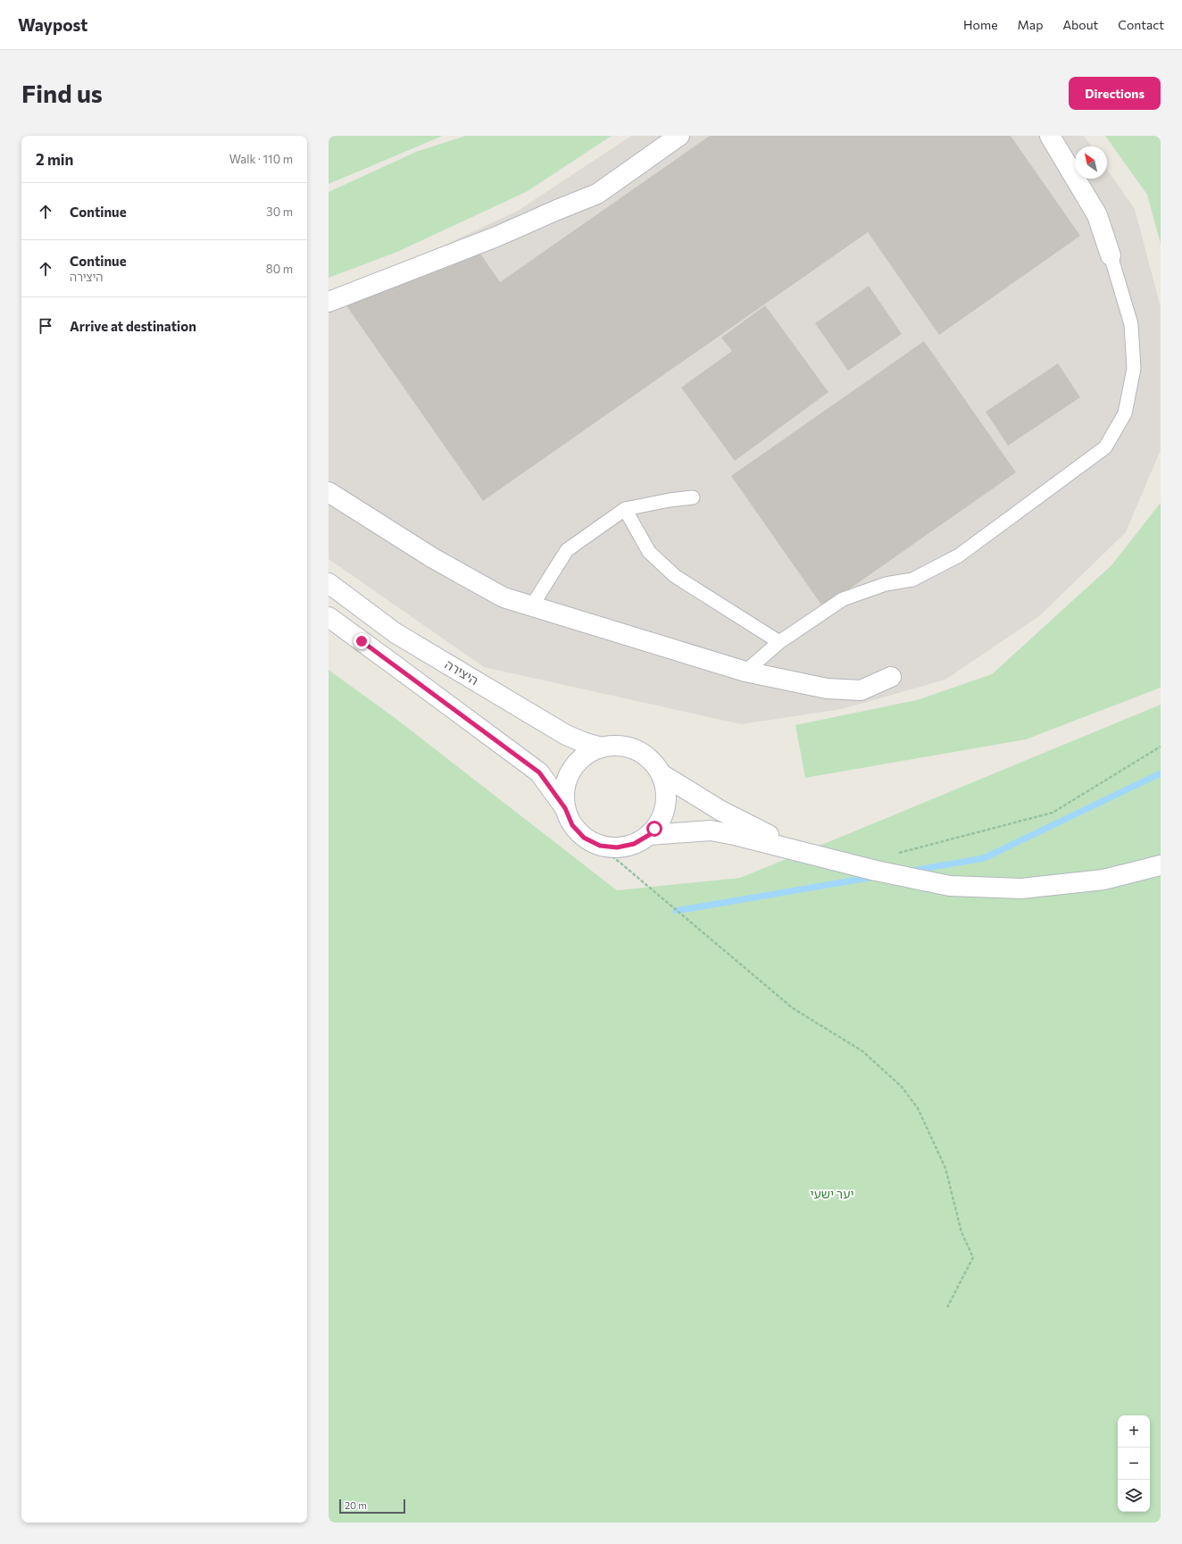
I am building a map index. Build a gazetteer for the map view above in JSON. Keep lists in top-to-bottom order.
{
  "streets": {
    "street": ["היצירה"]
  },
  "parks": ["יער ישעי"],
  "scale_bar": "20 m",
  "north": "top left",
  "page": {
    "header": "Waypost",
    "nav": [
      "Home",
      "Map",
      "About",
      "Contact"
    ],
    "buttons": "Directions",
    "title": "Find us",
    "heading": ["2 min", "Walk · 110 m"],
    "list": [
      ["Continue", "30 m"],
      ["Continue", "היצירה", "80 m"],
      "Arrive at destination"
    ],
    "map_buttons": ["+", "−"],
    "scale": "20 m"
  }
}
